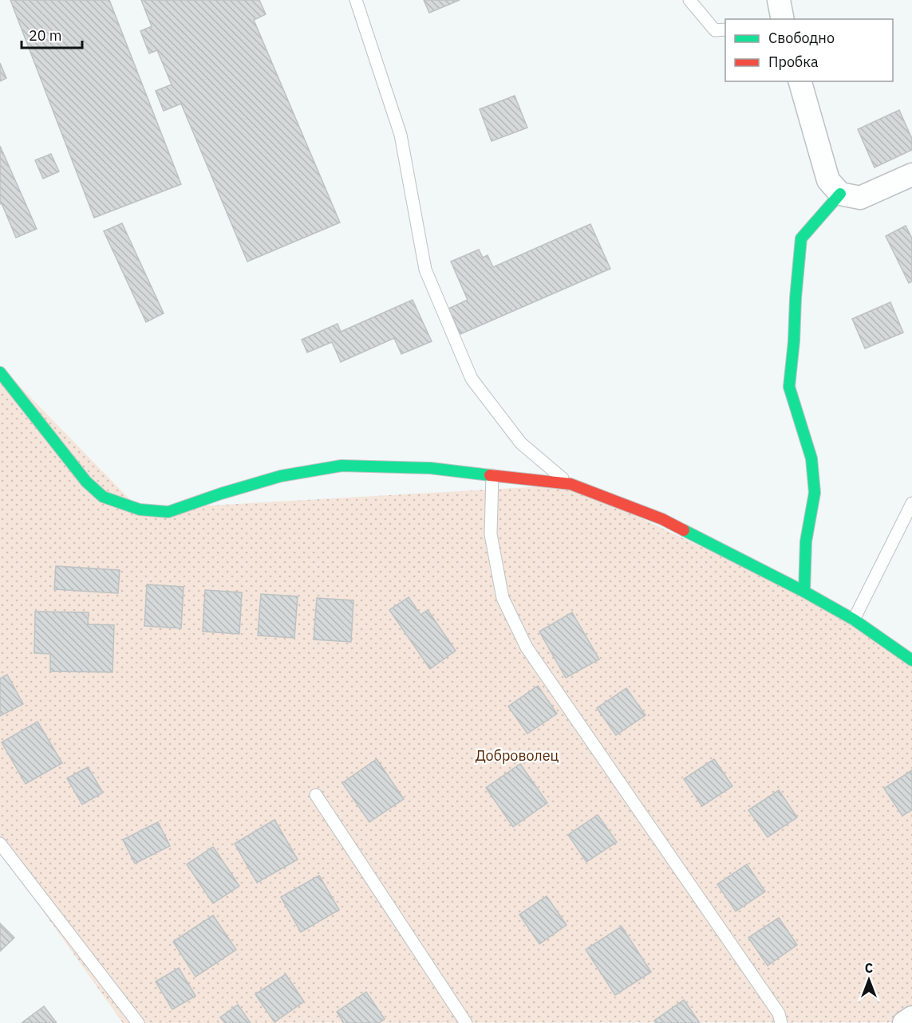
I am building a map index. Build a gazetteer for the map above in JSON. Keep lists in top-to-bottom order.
{
  "parks": ["Доброволец"],
  "legend": ["Свободно", "Пробка"],
  "scale_bar": "20 m",
  "north": "top"
}
